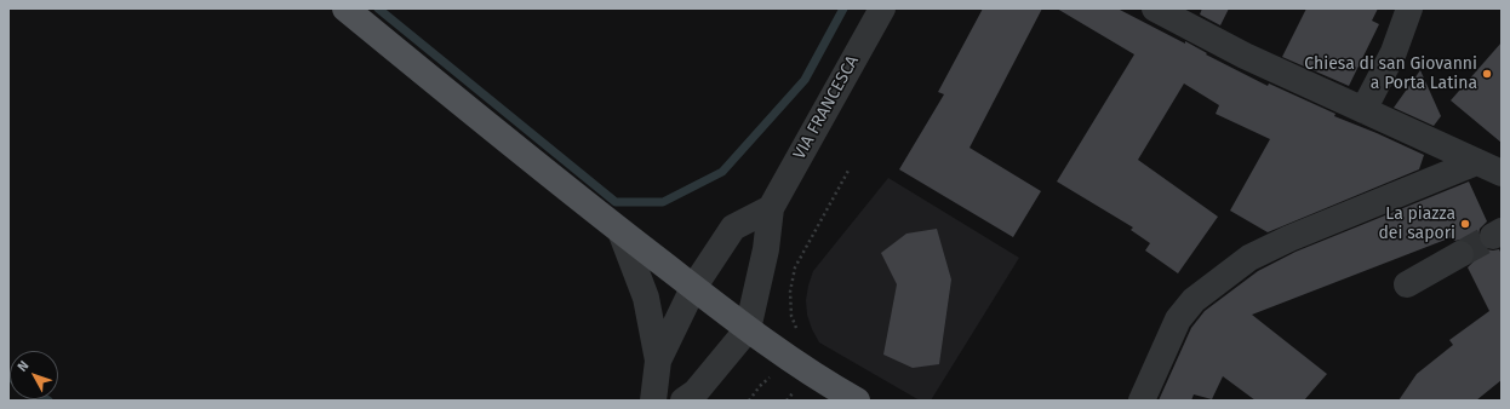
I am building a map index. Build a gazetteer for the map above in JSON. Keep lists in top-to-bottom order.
{
  "streets": {
    "street": ["VIA FRANCESCA"]
  },
  "places": ["Chiesa di san Giovanni a Porta Latina", "La piazza dei sapori"],
  "north": "top left"
}
